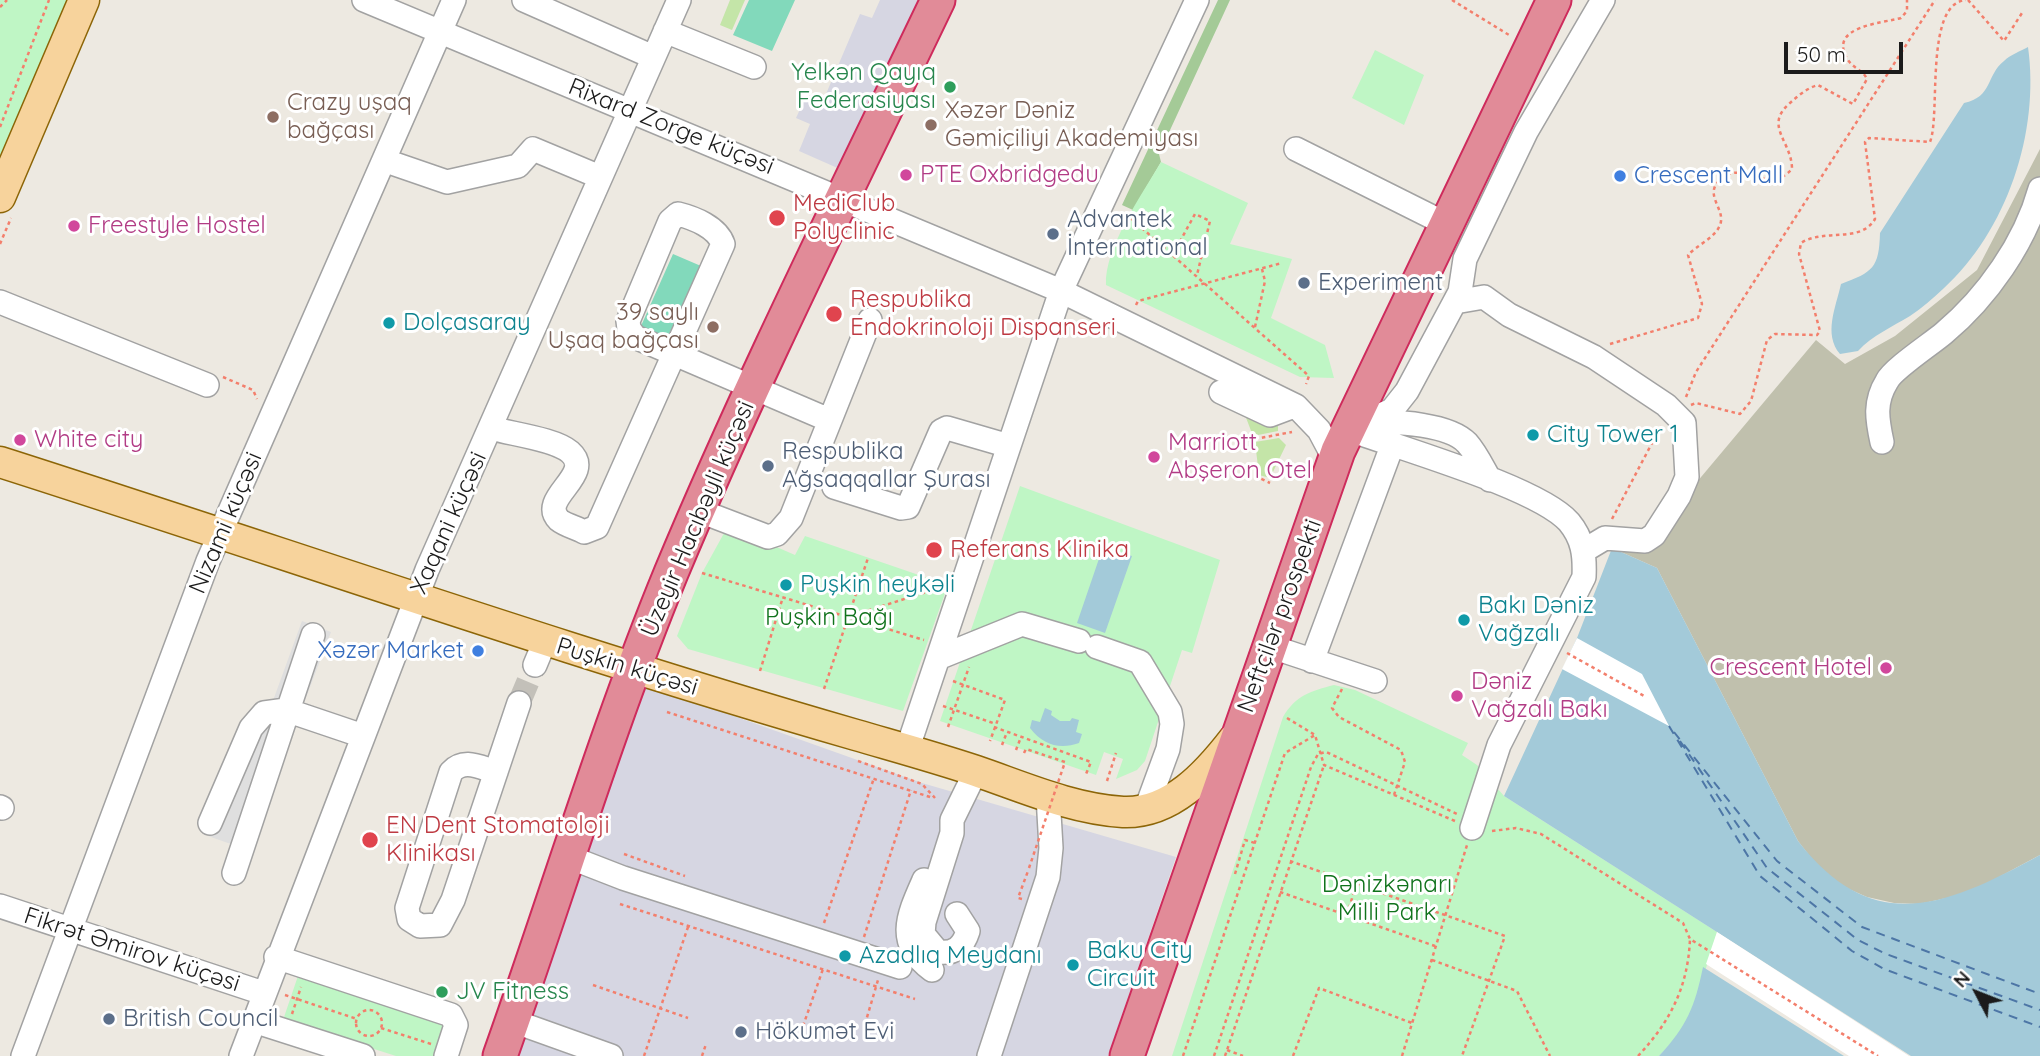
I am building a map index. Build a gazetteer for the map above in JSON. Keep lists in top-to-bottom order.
{
  "streets": {
    "highway": ["Üzeyir Hacıbəyli küçəsi", "Neftçilər prospekti"],
    "main road": ["Puşkin küçəsi"],
    "street": [
      "Rixard Zorge küçəsi",
      "Nizami küçəsi",
      "Xaqani küçəsi",
      "Fikrət Əmirov küçəsi"
    ]
  },
  "crossings": [
    ["Rixard Zorge küçəsi", "Üzeyir Hacıbəyli küçəsi"],
    ["Rixard Zorge küçəsi", "Nizami küçəsi"],
    ["Rixard Zorge küçəsi", "Xaqani küçəsi"],
    ["Rixard Zorge küçəsi", "Neftçilər prospekti"],
    ["Üzeyir Hacıbəyli küçəsi", "Puşkin küçəsi"],
    ["Nizami küçəsi", "Puşkin küçəsi"],
    ["Nizami küçəsi", "Fikrət Əmirov küçəsi"],
    ["Xaqani küçəsi", "Puşkin küçəsi"],
    ["Xaqani küçəsi", "Fikrət Əmirov küçəsi"],
    ["Neftçilər prospekti", "Puşkin küçəsi"]
  ],
  "parks": ["Puşkin Bağı", "Dənizkənarı Milli Park"],
  "places": [
    "Yelkən Qayıq Federasiyası",
    "Crazy uşaq bağçası",
    "Xəzər Dəniz Gəmiçiliyi Akademiyası",
    "PTE Oxbridgedu",
    "Crescent Mall",
    "MediClub Polyclinic",
    "Freestyle Hostel",
    "Advantek İnternational",
    "Experiment",
    "Respublika Endokrinoloji Dispanseri",
    "Dolçasaray",
    "39 saylı Uşaq bağçası",
    "City Tower 1",
    "White city",
    "Marriott Abşeron Otel",
    "Respublika Ağsaqqallar Şurası",
    "Referans Klinika",
    "Puşkin heykəli",
    "Bakı Dəniz Vağzalı",
    "Xəzər Market",
    "Crescent Hotel",
    "Dəniz Vağzalı Bakı",
    "EN Dent Stomatoloji Klinikası",
    "Azadlıq Meydanı",
    "Baku City Circuit",
    "JV Fitness",
    "British Council",
    "Hökumət Evi"
  ],
  "scale_bar": "50 m",
  "north": "top left"
}
